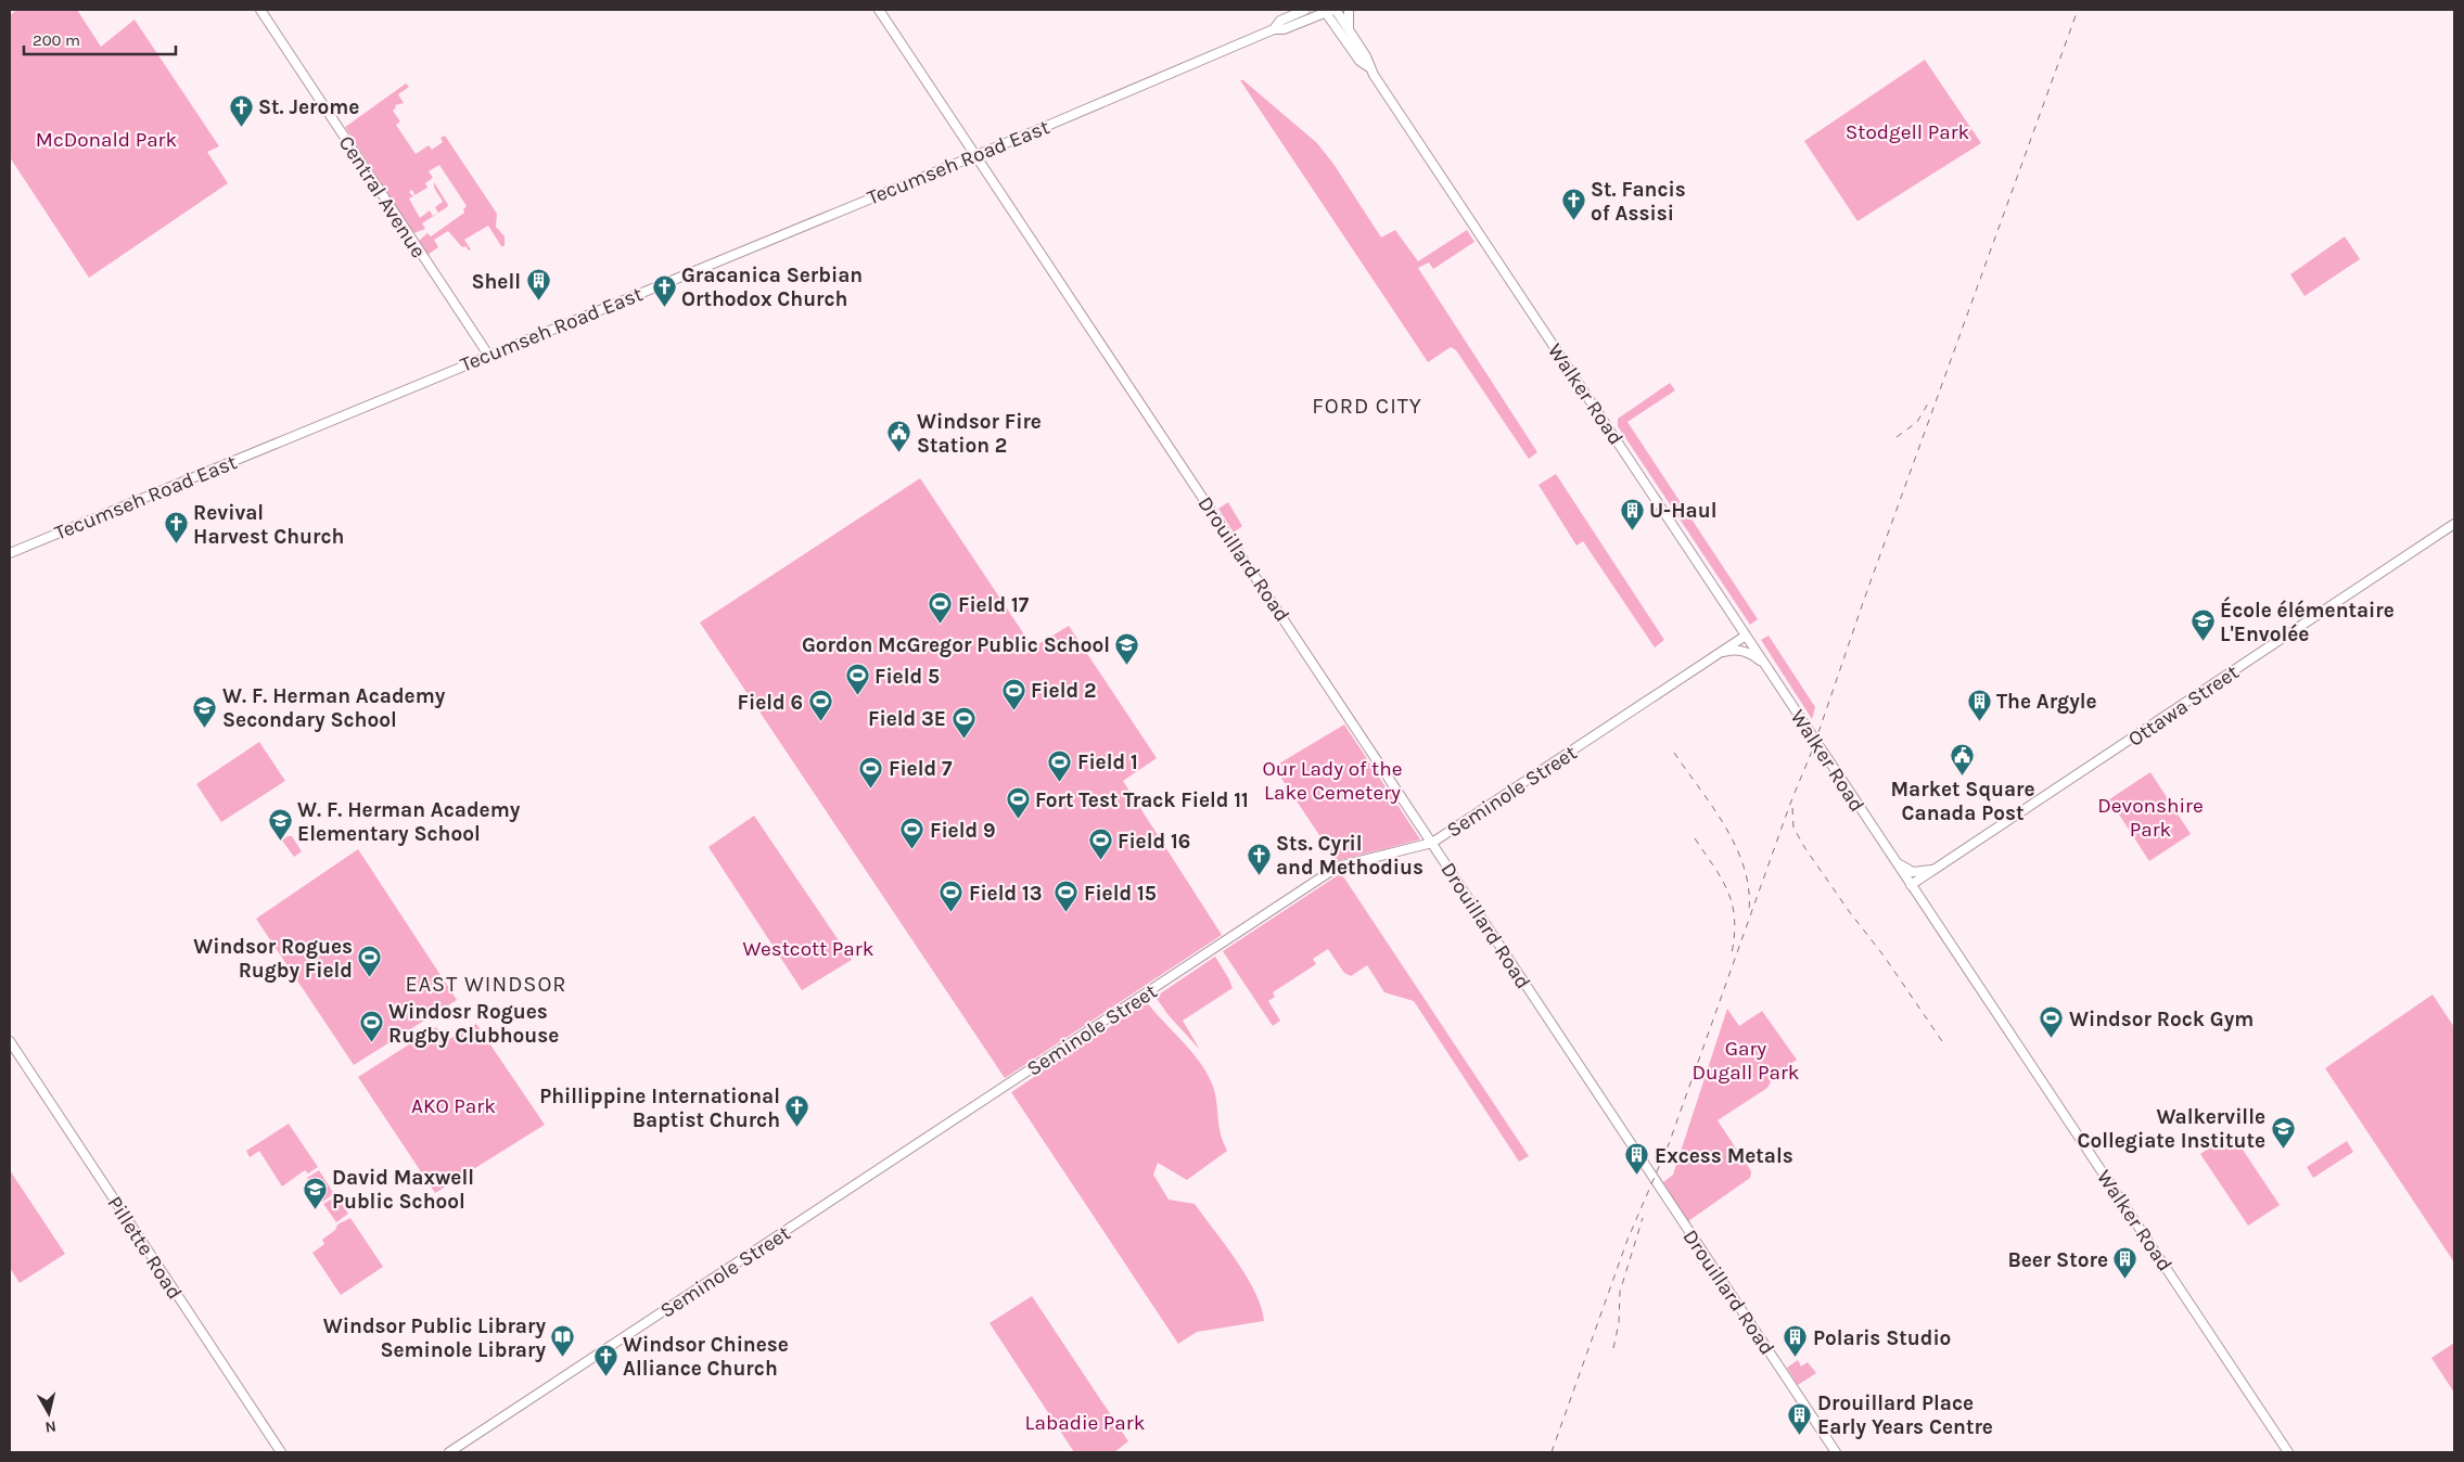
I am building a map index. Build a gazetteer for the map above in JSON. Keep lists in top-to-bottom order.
{
  "streets": {
    "street": [
      "Tecumseh Road East",
      "Central Avenue",
      "Walker Road",
      "Drouillard Road",
      "Ottawa Street",
      "Seminole Street",
      "Pillette Road"
    ]
  },
  "crossings": [
    ["Tecumseh Road East", "Central Avenue"],
    ["Tecumseh Road East", "Walker Road"],
    ["Tecumseh Road East", "Drouillard Road"],
    ["Walker Road", "Ottawa Street"],
    ["Walker Road", "Seminole Street"],
    ["Drouillard Road", "Seminole Street"]
  ],
  "districts": ["FORD CITY", "EAST WINDSOR"],
  "parks": [
    "Stodgell Park",
    "McDonald Park",
    "Our Lady of the Lake Cemetery",
    "Devonshire Park",
    "Westcott Park",
    "Gary Dugall Park",
    "AKO Park",
    "Labadie Park"
  ],
  "places": {
    "church": [
      "St. Jerome",
      "St. Fancis of Assisi",
      "Gracanica Serbian Orthodox Church",
      "Revival Harvest Church",
      "Sts. Cyril and Methodius",
      "Phillippine International Baptist Church",
      "Windsor Chinese Alliance Church"
    ],
    "building": [
      "Shell",
      "U-Haul",
      "The Argyle",
      "Excess Metals",
      "Beer Store",
      "Polaris Studio",
      "Drouillard Place Early Years Centre"
    ],
    "public building": ["Windsor Fire Station 2", "Market Square Canada Post"],
    "sports": [
      "Field 17",
      "Field 5",
      "Field 2",
      "Field 6",
      "Field 3E",
      "Field 1",
      "Field 7",
      "Fort Test Track Field 11",
      "Field 9",
      "Field 16",
      "Field 13",
      "Field 15",
      "Windsor Rogues Rugby Field",
      "Windsor Rock Gym",
      "Windosr Rogues Rugby Clubhouse"
    ],
    "school or university": [
      "École élémentaire L'Envolée",
      "Gordon McGregor Public School",
      "W. F. Herman Academy Secondary School",
      "W. F. Herman Academy Elementary School",
      "Walkerville Collegiate Institute",
      "David Maxwell Public School"
    ],
    "library": ["Windsor Public Library Seminole Library"]
  },
  "scale_bar": "200 m",
  "north": "bottom"
}
